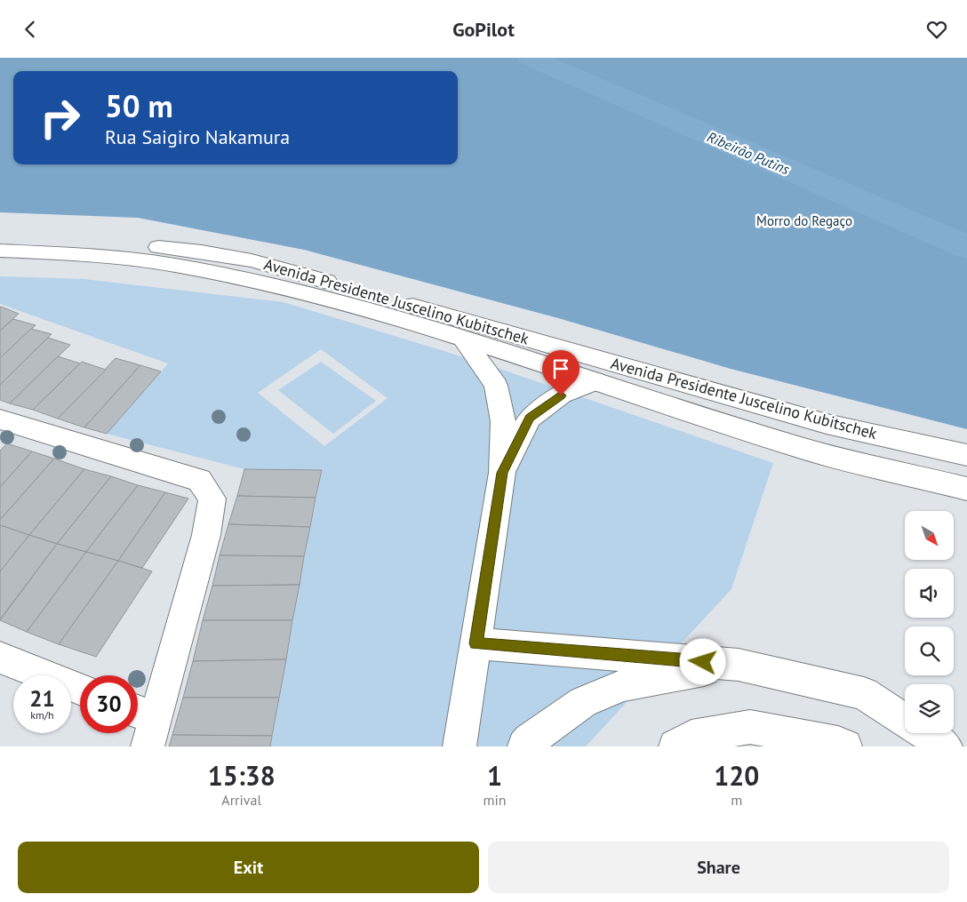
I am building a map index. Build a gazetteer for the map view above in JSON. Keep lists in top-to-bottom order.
{
  "streets": {
    "main road": ["Avenida Presidente Juscelino Kubitschek"]
  },
  "water": ["Ribeirão Putins"],
  "parks": ["Morro do Regaço"],
  "north": "bottom right",
  "page": {
    "header": "GoPilot",
    "turn": ["50 m", "Rua Saigiro Nakamura"],
    "speed": "21 km/h",
    "limit": "30",
    "eta": [
      "15:38",
      "Arrival",
      "1",
      "min",
      "120",
      "m"
    ],
    "buttons": ["Exit", "Share"]
  }
}
